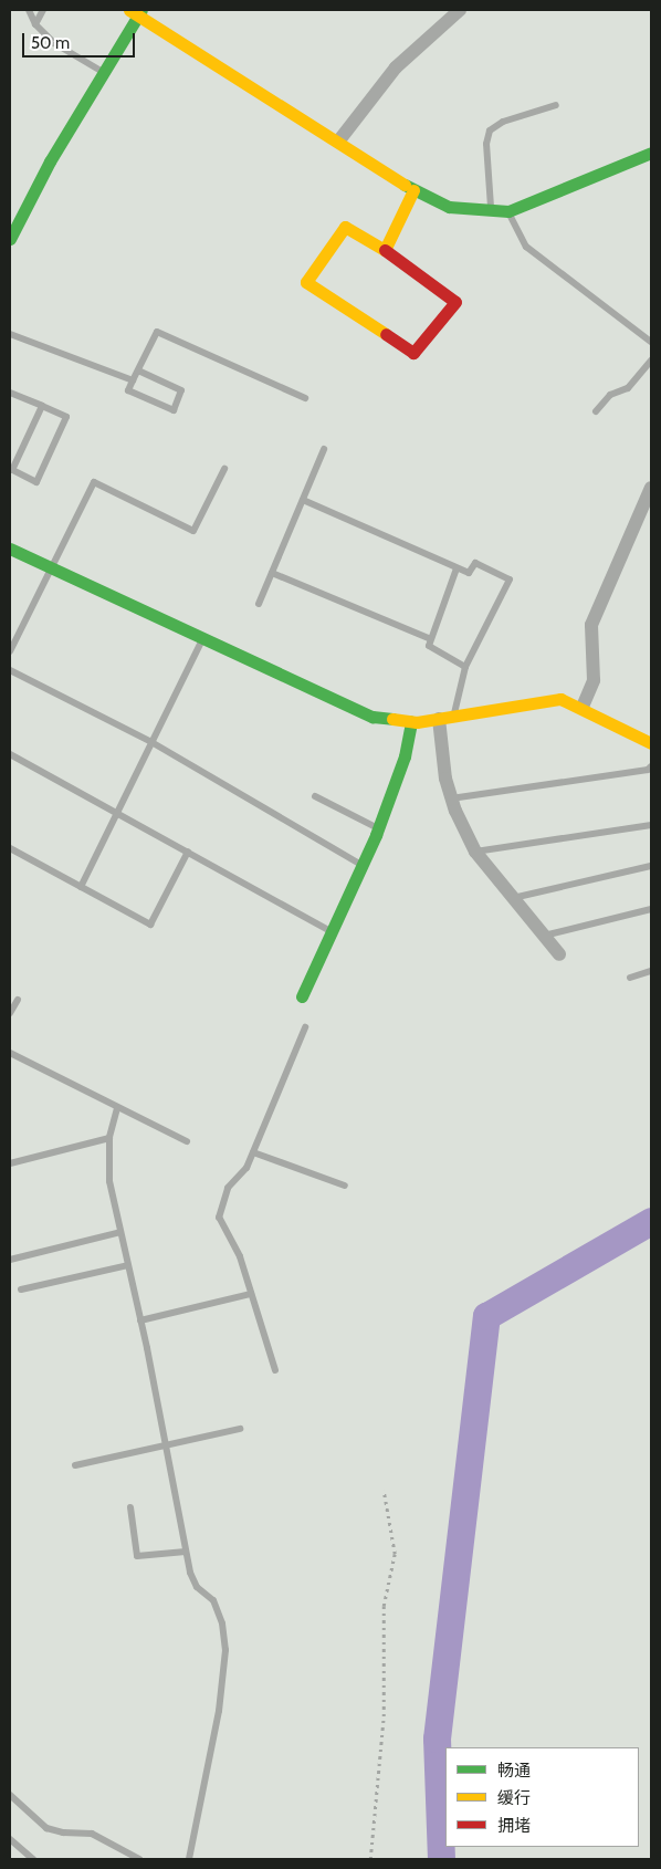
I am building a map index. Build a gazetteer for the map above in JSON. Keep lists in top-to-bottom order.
{
  "legend": ["畅通", "缓行", "拥堵"],
  "scale_bar": "50 m"
}
